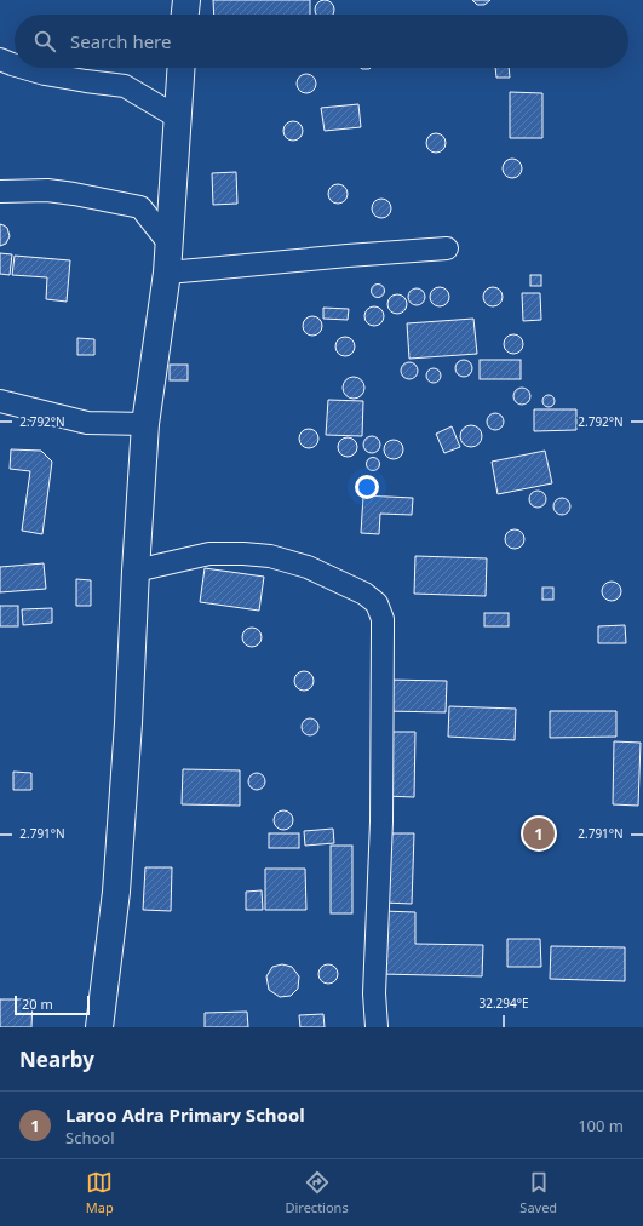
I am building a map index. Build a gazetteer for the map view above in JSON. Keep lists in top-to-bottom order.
{
  "scale_bar": "20 m",
  "page": {
    "search": "Search here",
    "pins": "1",
    "scale": "20 m",
    "heading": "Nearby",
    "list": [
      {
        "mark": "1",
        "name": "Laroo Adra Primary School",
        "note": "School",
        "value": "100 m"
      }
    ],
    "nav": ["Map", "Directions", "Saved"]
  },
  "coordinates": ["2.792°N", "2.791°N", "32.294°E"]
}
